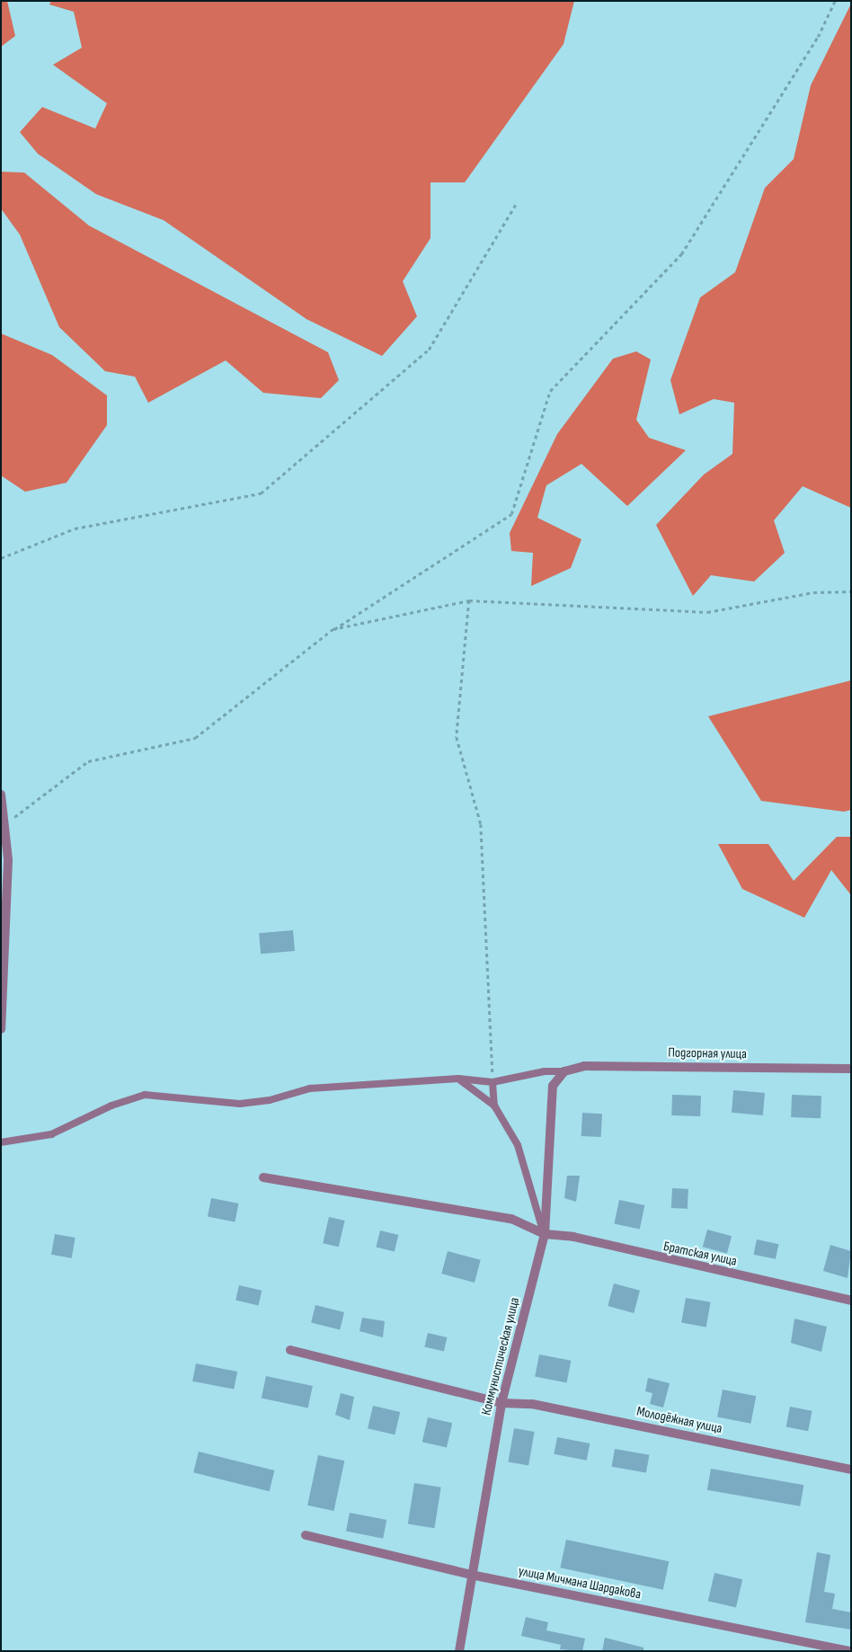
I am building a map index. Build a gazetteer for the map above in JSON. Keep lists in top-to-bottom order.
{
  "streets": {
    "street": [
      "Подгорная улица",
      "Братская улица",
      "Коммунистическая улица",
      "Молодёжная улица",
      "улица Мичмана Шардакова"
    ]
  },
  "crossings": [
    ["Подгорная улица", "Коммунистическая улица"],
    ["Братская улица", "Коммунистическая улица"],
    ["Коммунистическая улица", "Молодёжная улица"],
    ["Коммунистическая улица", "улица Мичмана Шардакова"]
  ]
}
